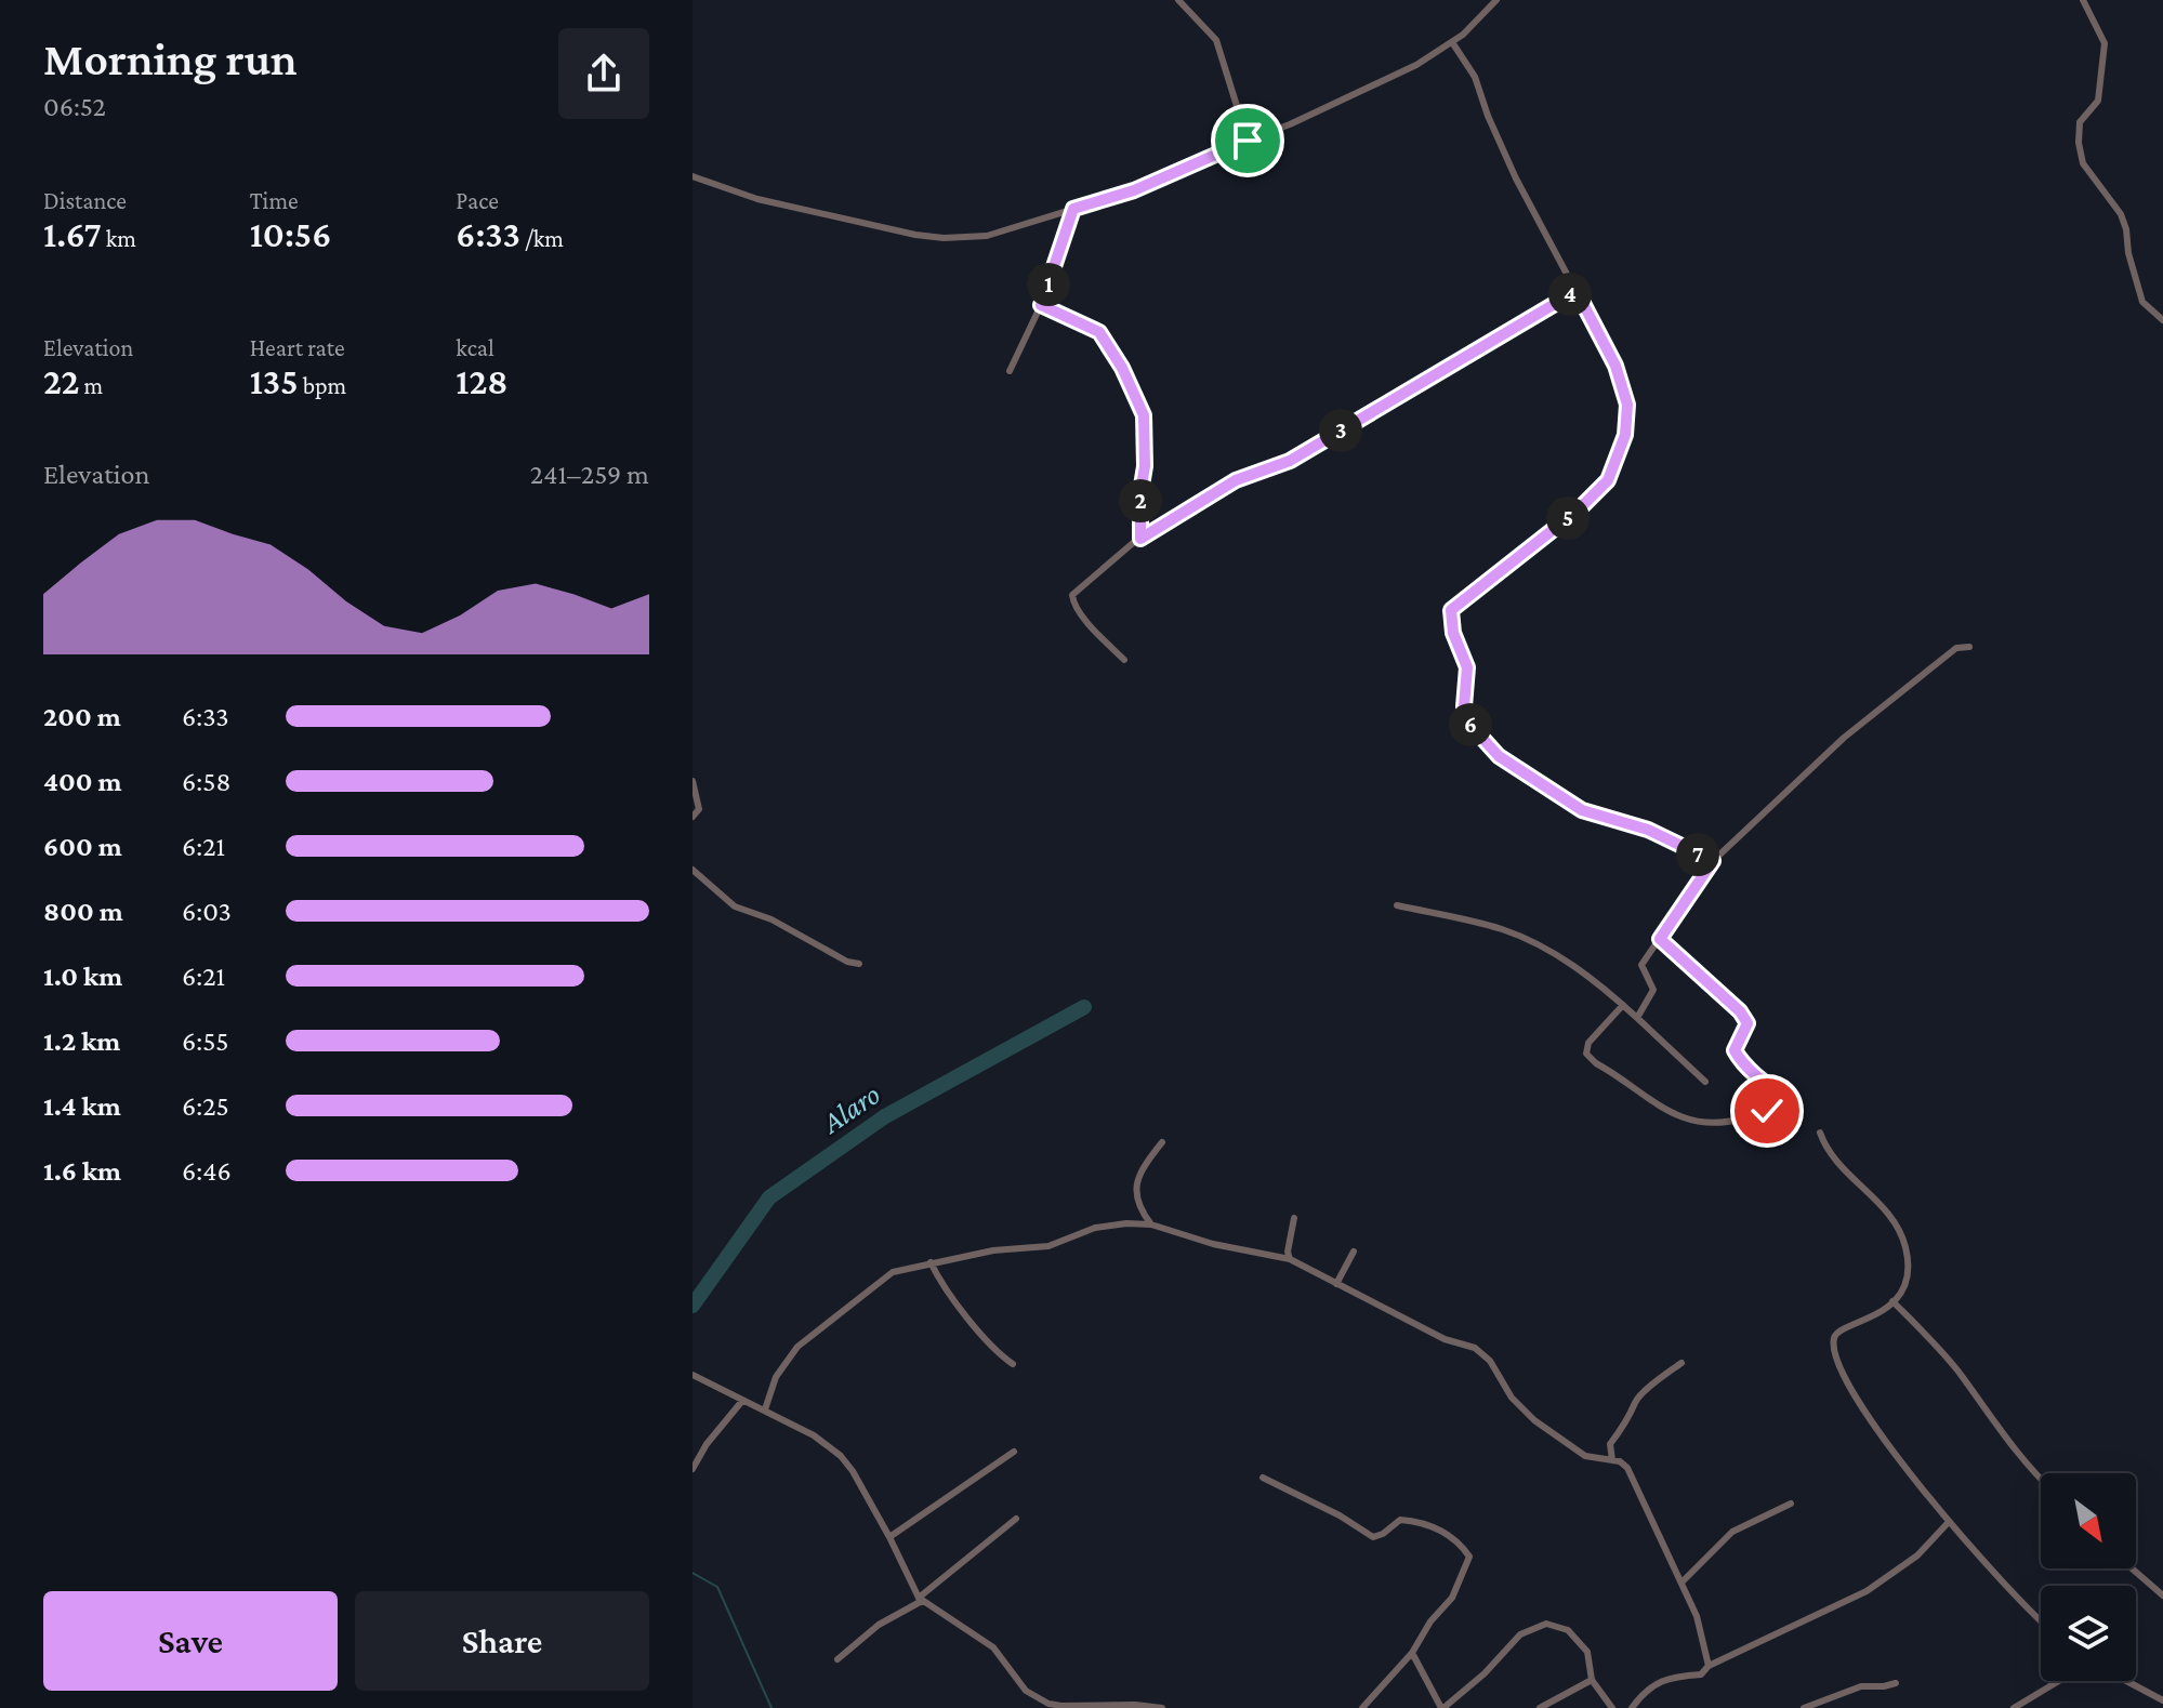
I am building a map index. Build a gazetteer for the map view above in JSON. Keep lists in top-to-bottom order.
{
  "water": ["Alaro"],
  "north": "bottom right",
  "page": {
    "heading": ["Morning run", "06:52"],
    "stats": [
      ["Distance", "1.67 km"],
      ["Time", "10:56"],
      ["Pace", "6:33 /km"],
      ["Elevation", "22 m"],
      ["Heart rate", "135 bpm"],
      ["kcal", "128"]
    ],
    "pins": [
      "1",
      "4",
      "3",
      "2",
      "5",
      "6",
      "7"
    ],
    "chart": ["Elevation", "241–259 m"],
    "list": [
      {
        "name": "200 m",
        "note": "6:33"
      },
      {
        "name": "400 m",
        "note": "6:58"
      },
      {
        "name": "600 m",
        "note": "6:21"
      },
      {
        "name": "800 m",
        "note": "6:03"
      },
      {
        "name": "1.0 km",
        "note": "6:21"
      },
      {
        "name": "1.2 km",
        "note": "6:55"
      },
      {
        "name": "1.4 km",
        "note": "6:25"
      },
      {
        "name": "1.6 km",
        "note": "6:46"
      }
    ],
    "buttons": ["Save", "Share"]
  }
}
